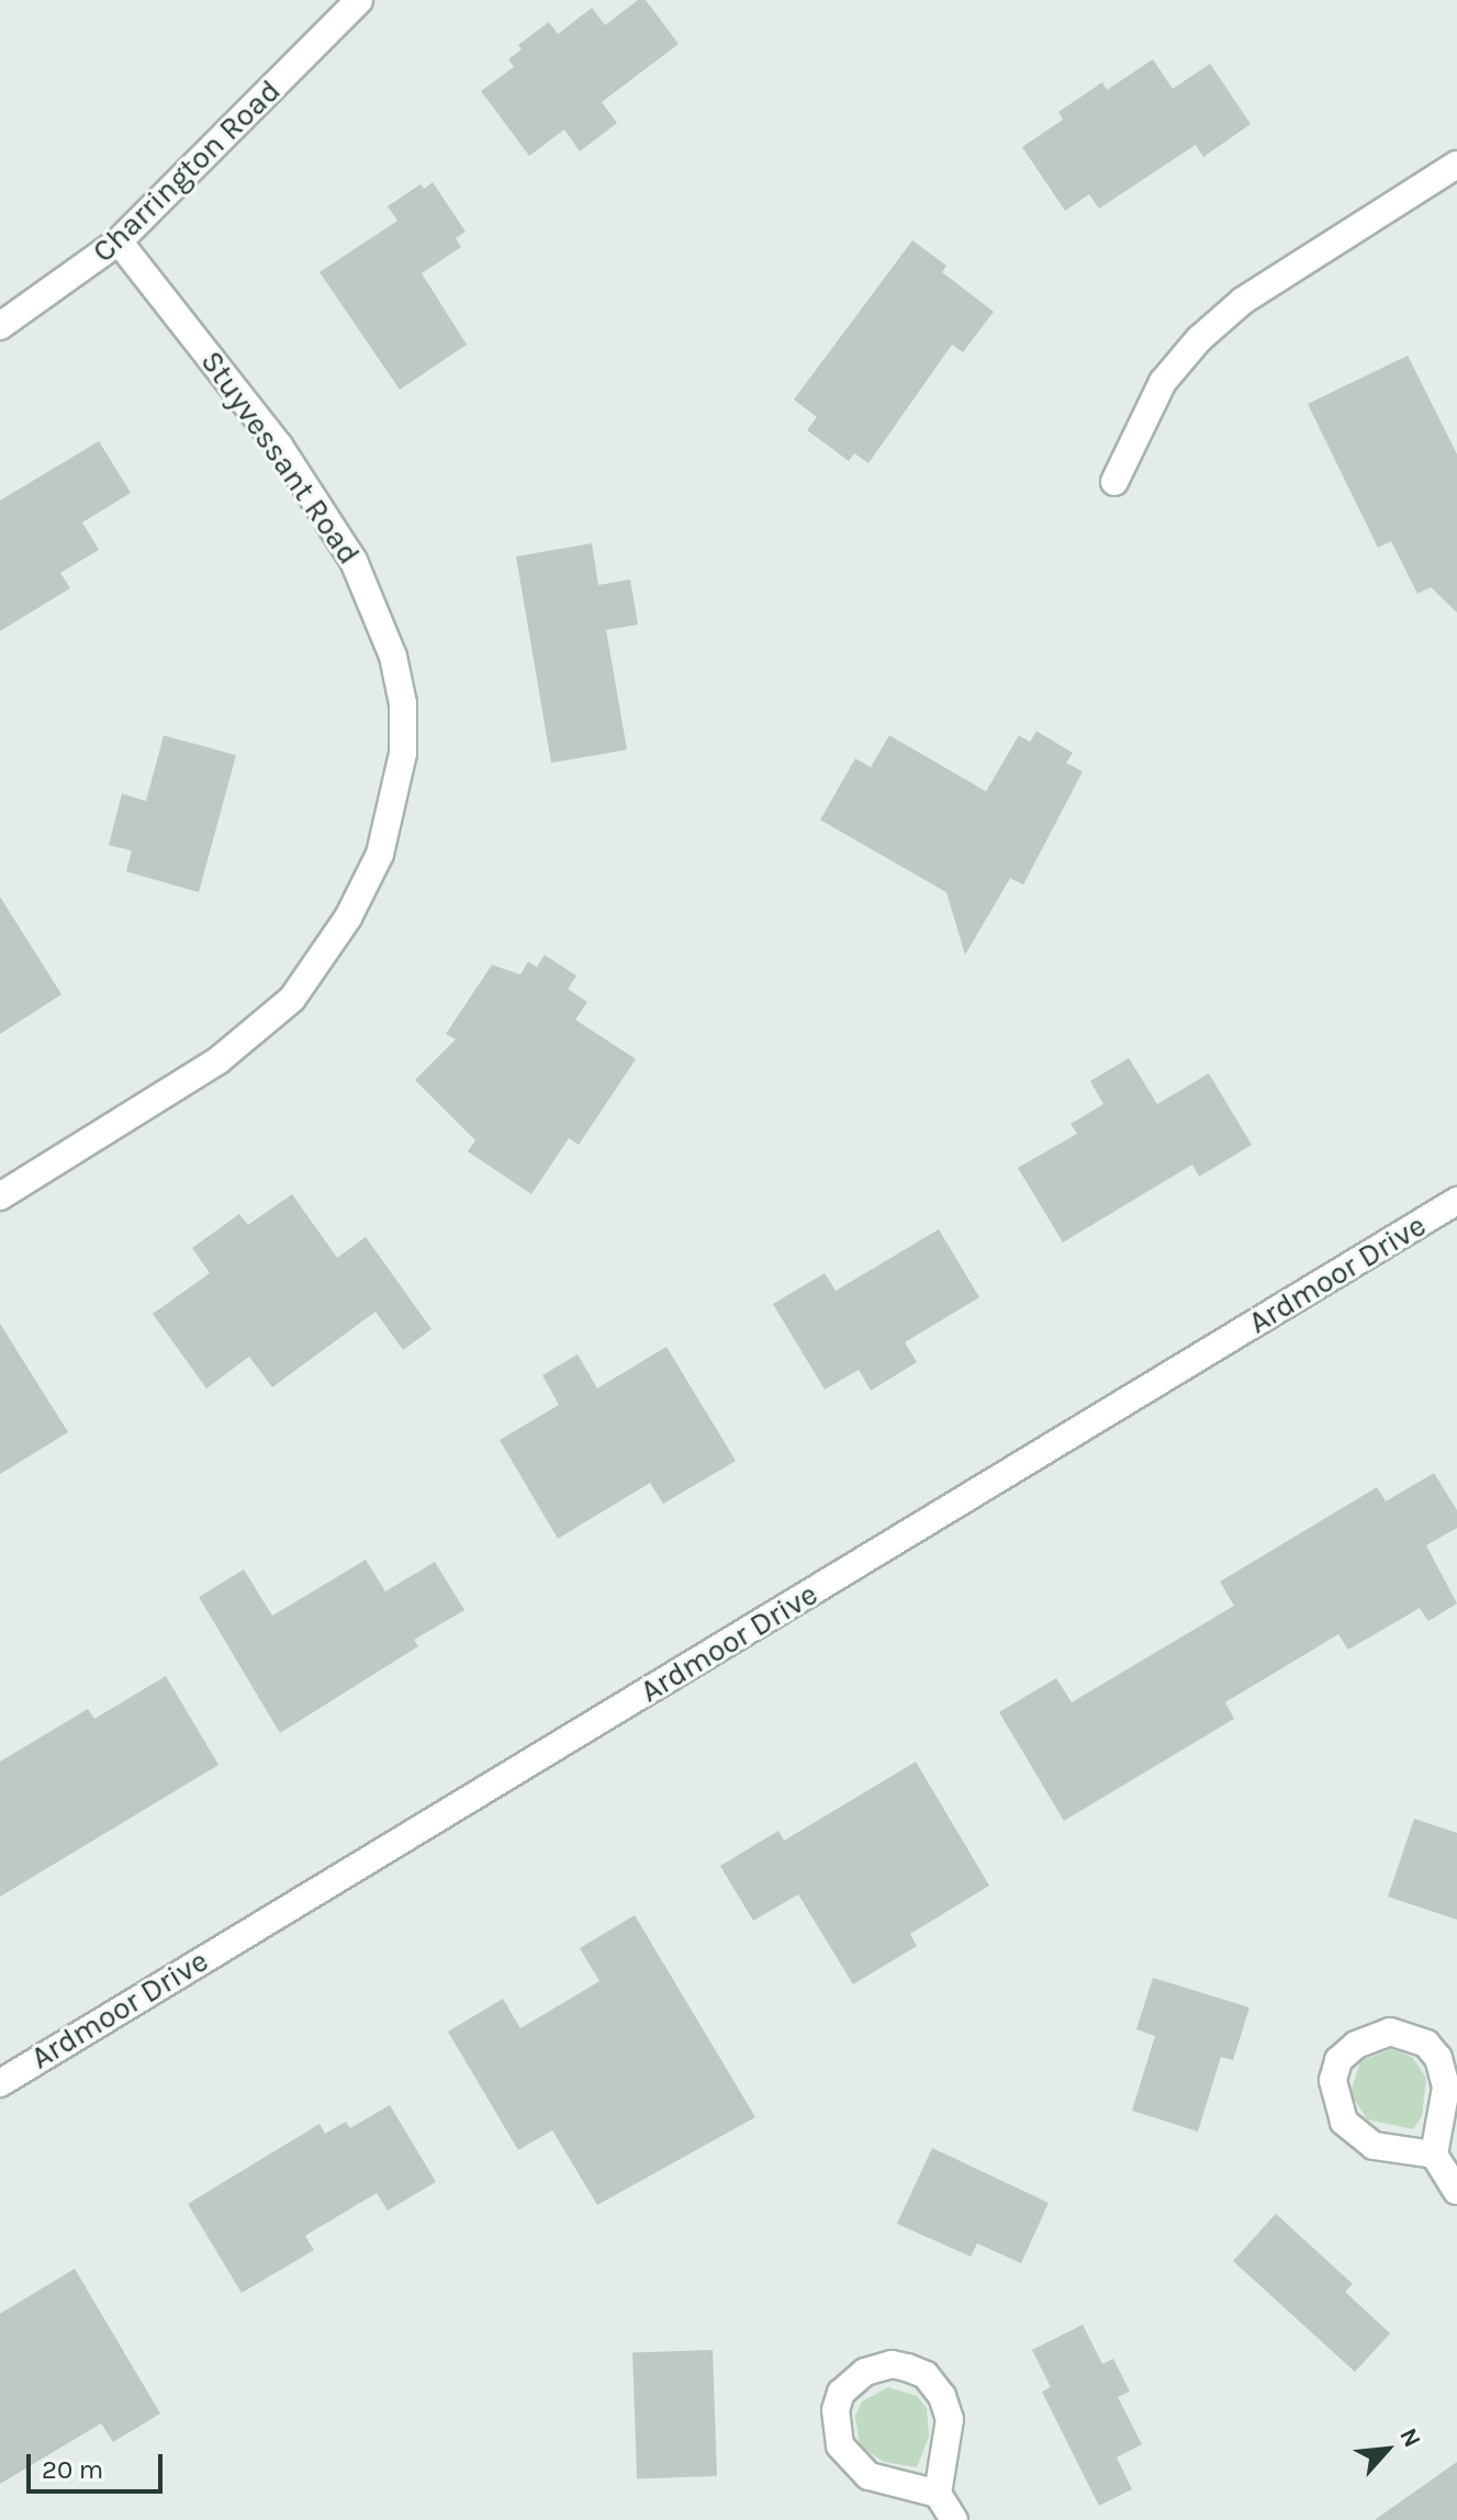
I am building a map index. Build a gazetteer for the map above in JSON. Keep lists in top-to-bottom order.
{
  "streets": {
    "street": ["Charrington Road", "Stuyvessant Road", "Ardmoor Drive"]
  },
  "crossings": [
    ["Charrington Road", "Stuyvessant Road"]
  ],
  "scale_bar": "20 m",
  "north": "top right"
}
